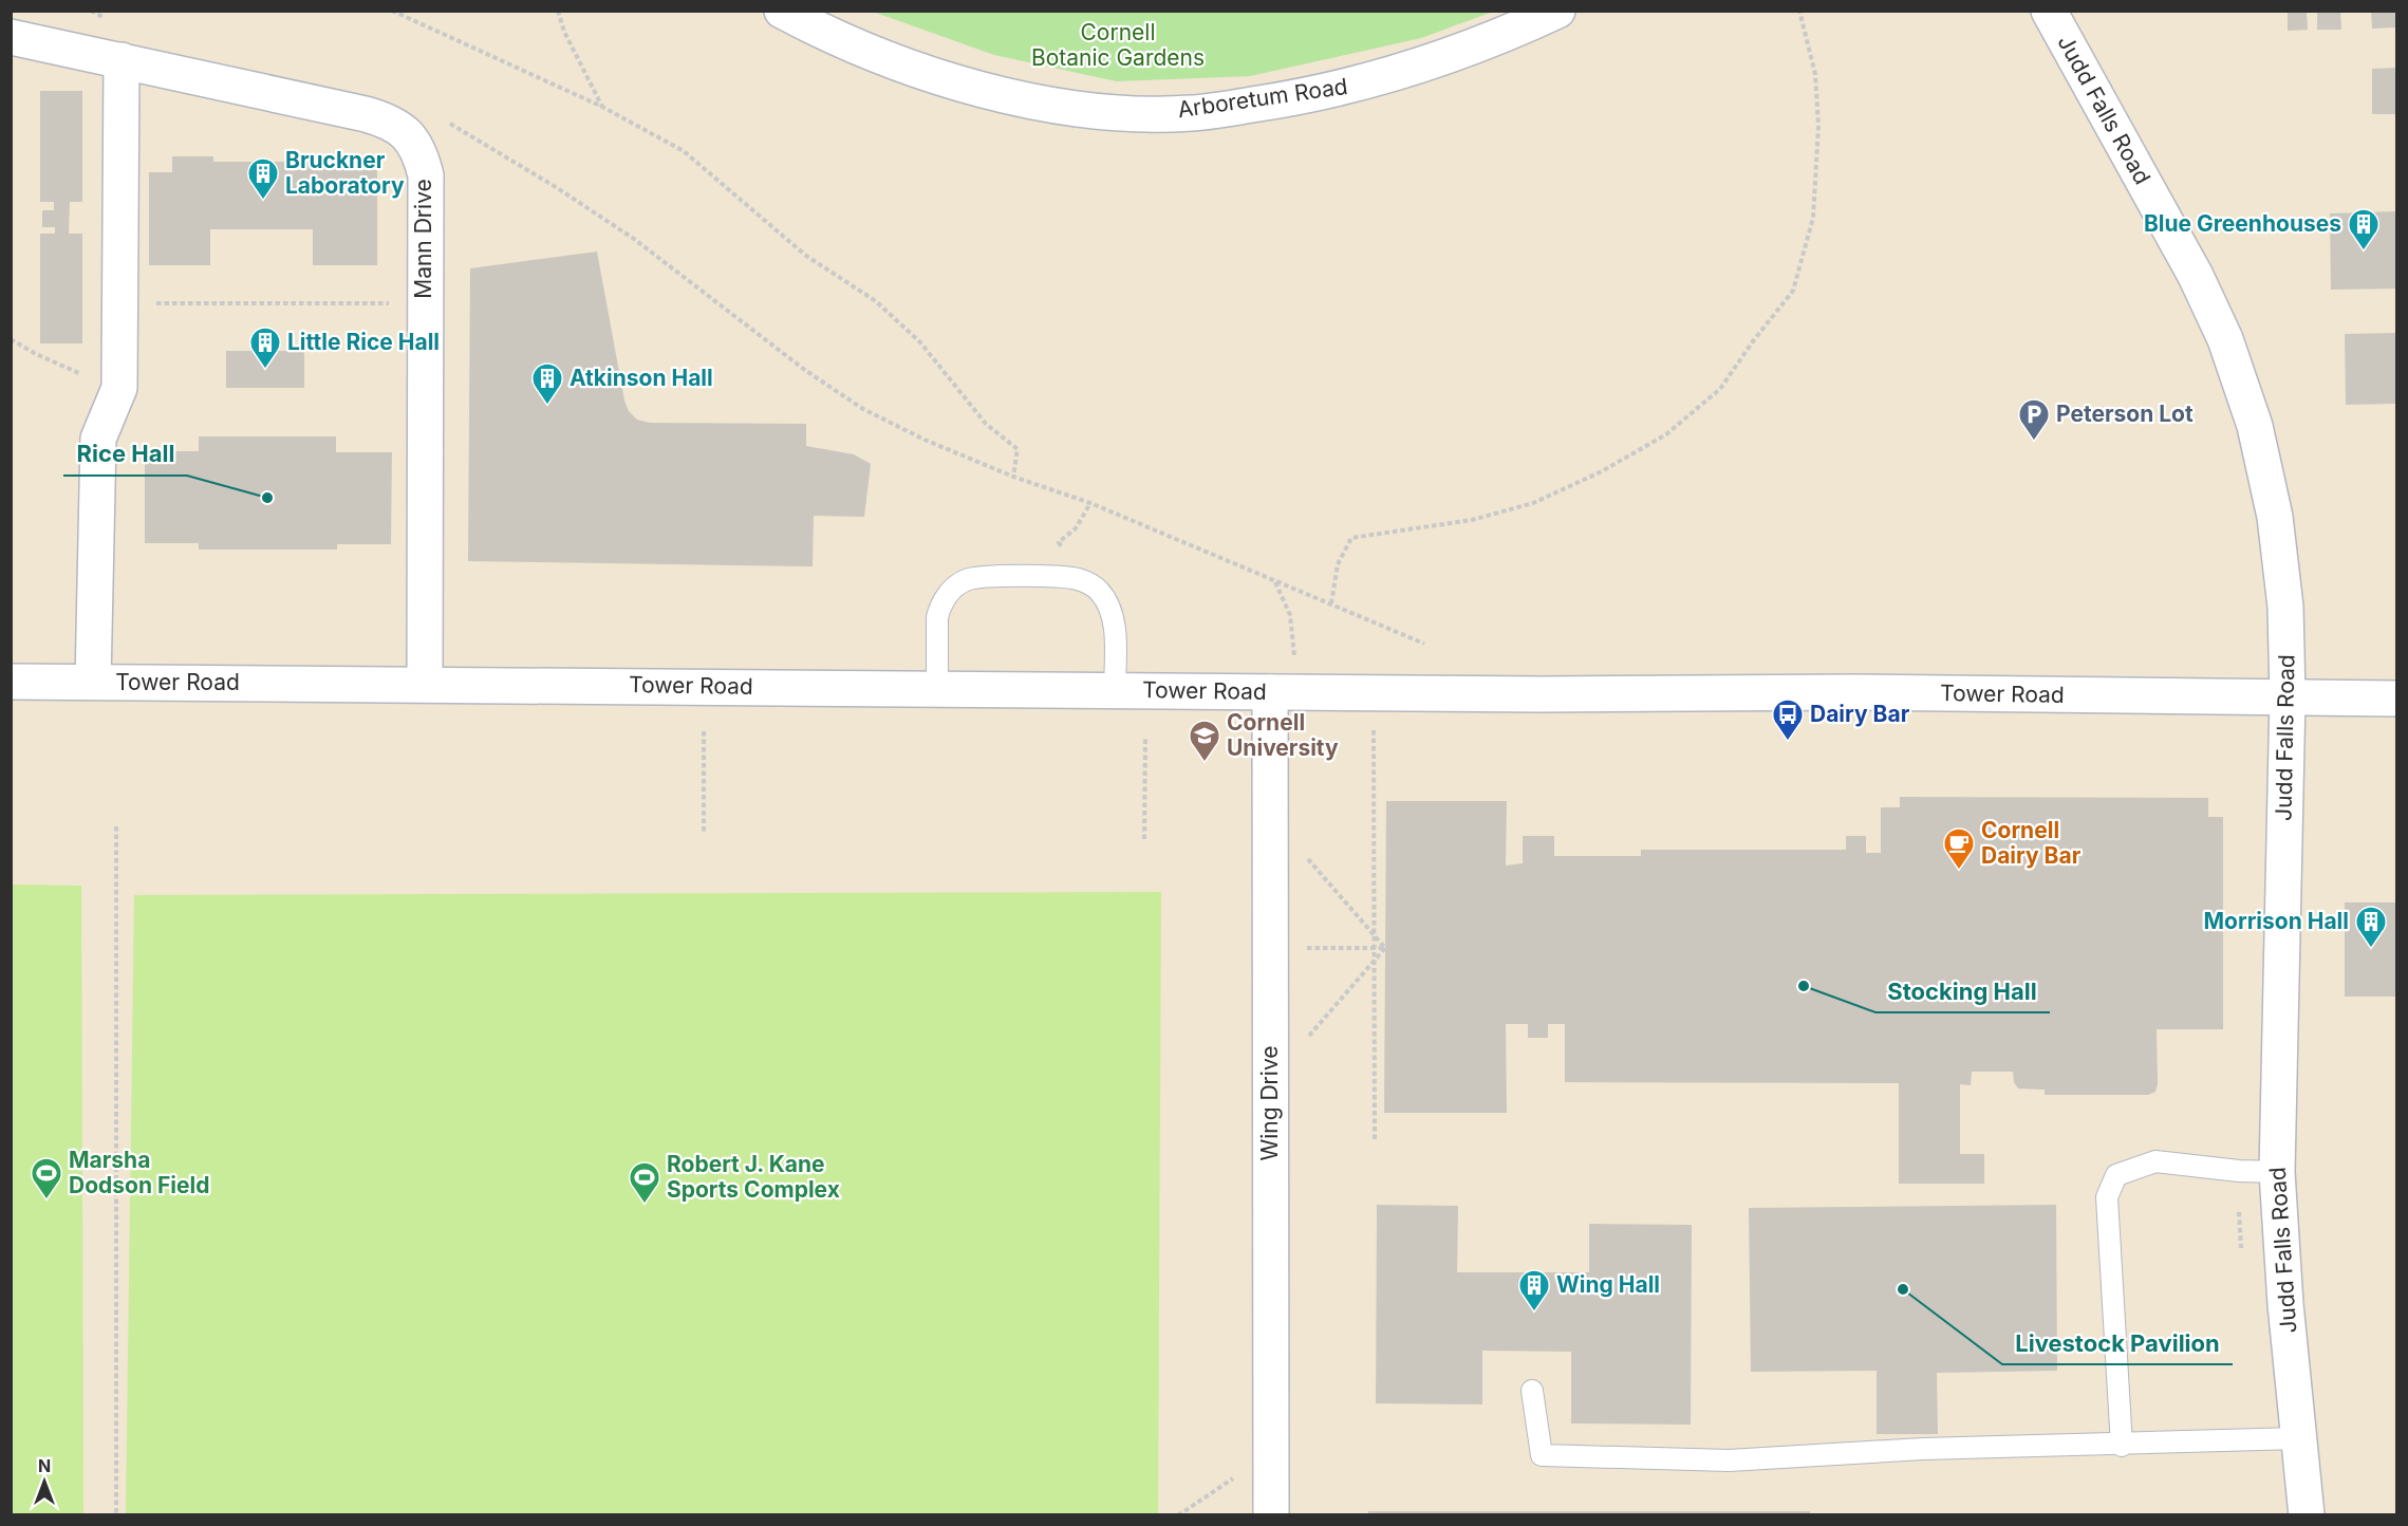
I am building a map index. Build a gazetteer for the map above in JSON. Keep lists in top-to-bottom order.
{
  "streets": {
    "street": [
      "Arboretum Road",
      "Judd Falls Road",
      "Mann Drive",
      "Tower Road",
      "Wing Drive"
    ]
  },
  "crossings": [
    ["Judd Falls Road", "Tower Road"],
    ["Mann Drive", "Tower Road"],
    ["Tower Road", "Wing Drive"]
  ],
  "parks": ["Cornell Botanic Gardens"],
  "places": {
    "building": [
      "Bruckner Laboratory",
      "Blue Greenhouses",
      "Little Rice Hall",
      "Atkinson Hall",
      "Morrison Hall",
      "Wing Hall"
    ],
    "parking": ["Peterson Lot"],
    "other": ["Rice Hall", "Stocking Hall", "Livestock Pavilion"],
    "bus stop": ["Dairy Bar"],
    "school or university": ["Cornell University"],
    "cafe": ["Cornell Dairy Bar"],
    "sports": ["Marsha Dodson Field", "Robert J. Kane Sports Complex"]
  },
  "north": "top"
}
